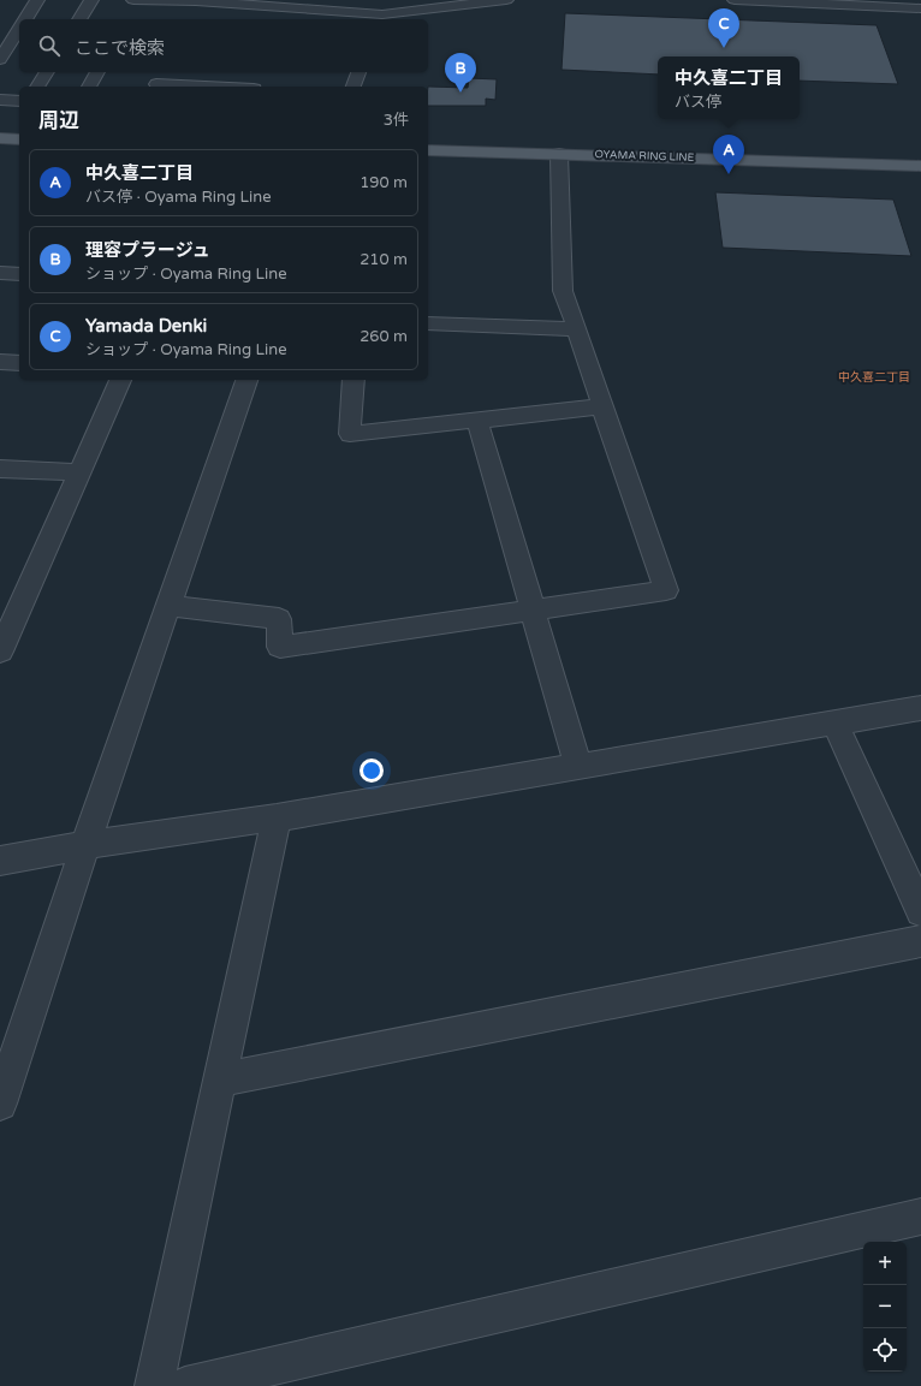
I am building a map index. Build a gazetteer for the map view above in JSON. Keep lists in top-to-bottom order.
{
  "streets": {
    "main road": ["OYAMA RING LINE"]
  },
  "districts": ["中久喜二丁目"],
  "page": {
    "pins": ["C", "B", "A"],
    "search": "ここで検索",
    "popup": ["中久喜二丁目", "バス停"],
    "heading": ["周辺", "3件"],
    "list": [
      {
        "mark": "A",
        "name": "中久喜二丁目",
        "note": "バス停 · Oyama Ring Line",
        "value": "190 m"
      },
      {
        "mark": "B",
        "name": "理容プラージュ",
        "note": "ショップ · Oyama Ring Line",
        "value": "210 m"
      },
      {
        "mark": "C",
        "name": "Yamada Denki",
        "note": "ショップ · Oyama Ring Line",
        "value": "260 m"
      }
    ],
    "map_buttons": ["+", "−"]
  }
}
